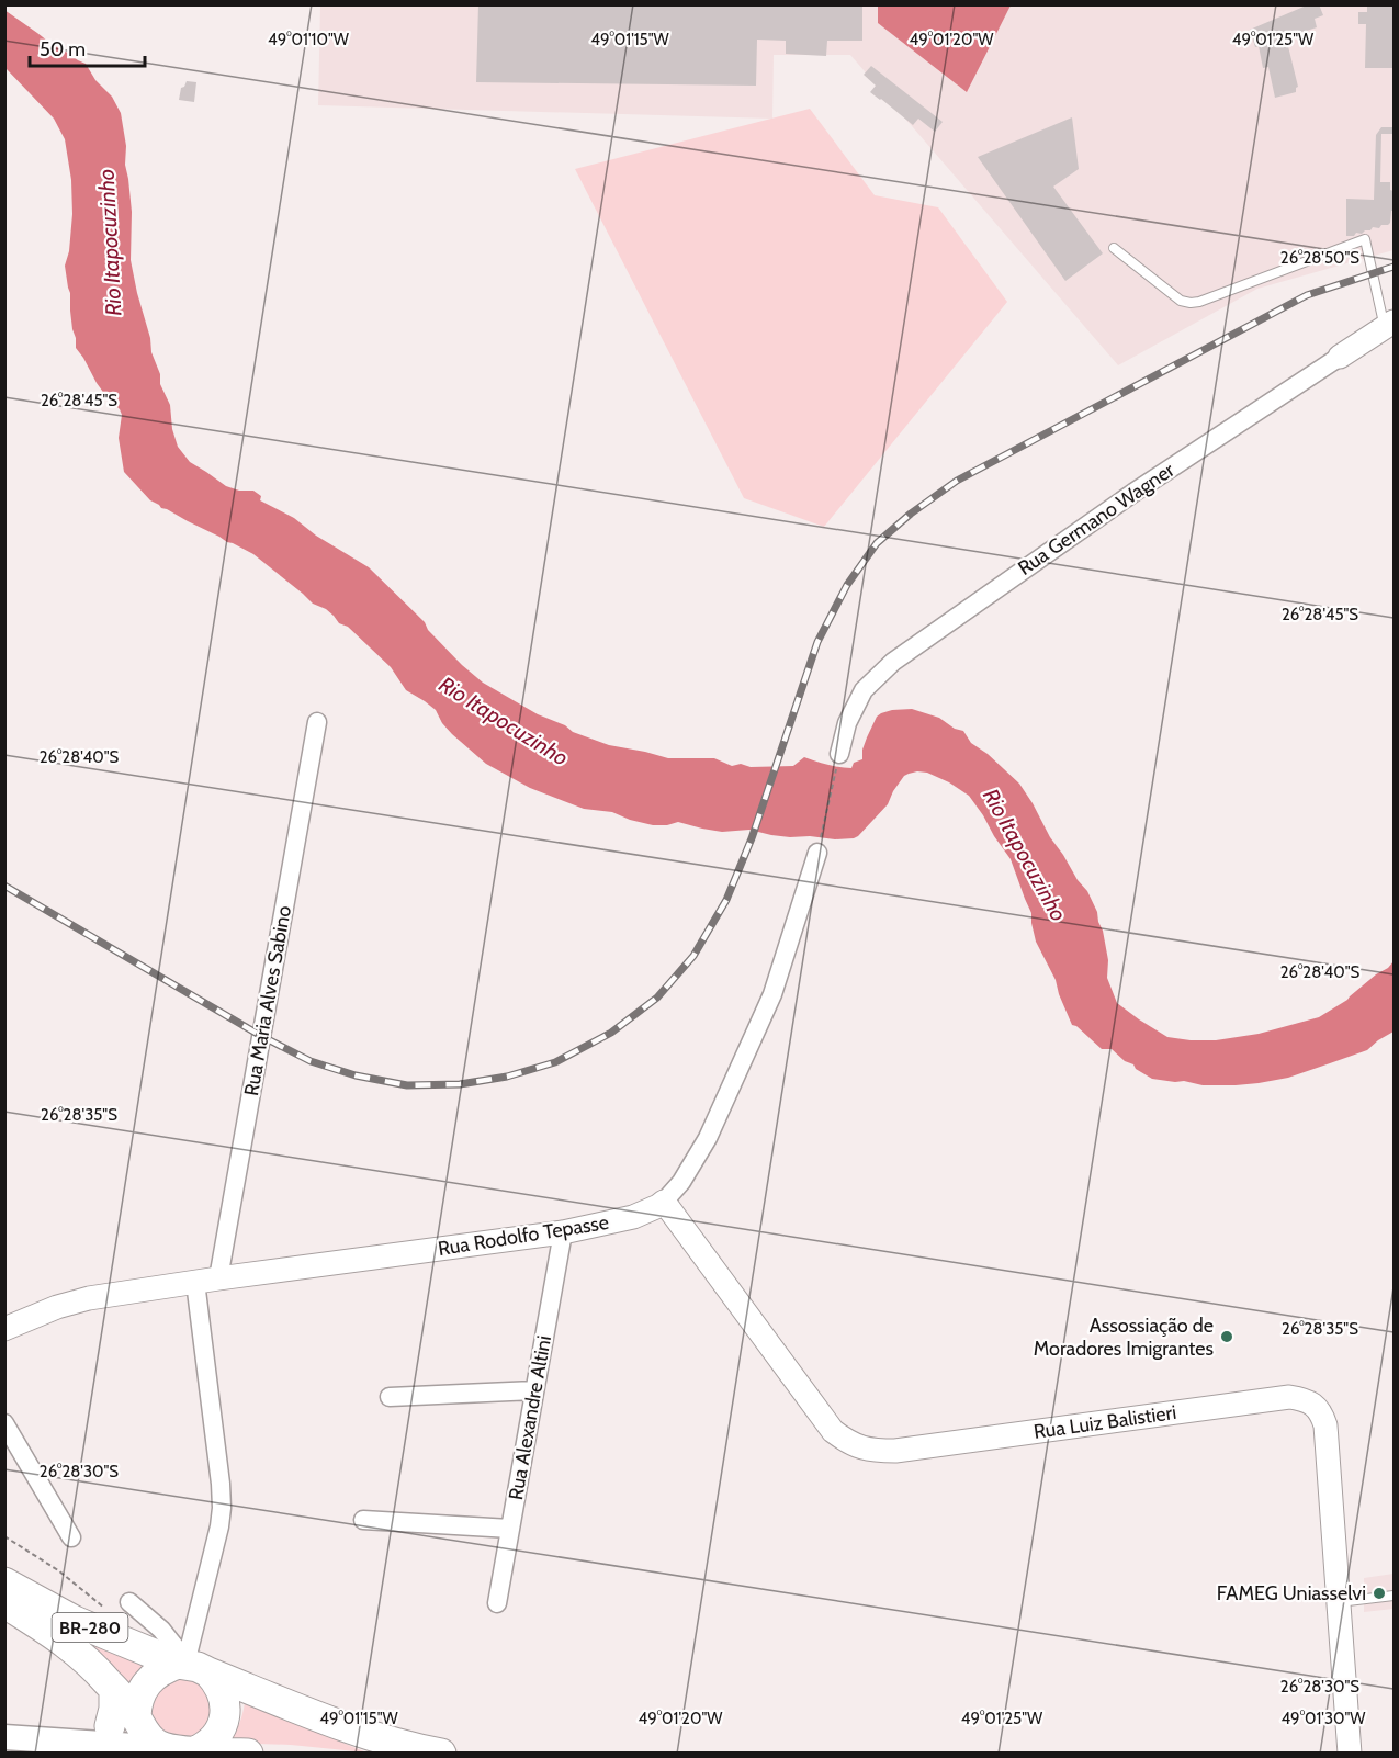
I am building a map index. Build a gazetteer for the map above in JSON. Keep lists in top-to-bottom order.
{
  "streets": {
    "highway": ["BR-280"],
    "street": [
      "Rua Germano Wagner",
      "Rua Maria Alves Sabino",
      "Rua Rodolfo Tepasse",
      "Rua Alexandre Altini",
      "Rua Luiz Balistieri"
    ]
  },
  "crossings": [
    ["Rua Maria Alves Sabino", "Rua Rodolfo Tepasse"],
    ["Rua Rodolfo Tepasse", "Rua Alexandre Altini"],
    ["Rua Rodolfo Tepasse", "Rua Luiz Balistieri"]
  ],
  "water": ["Rio Itapocuzinho"],
  "places": ["Assossiação de Moradores Imigrantes", "FAMEG Uniasselvi"],
  "scale_bar": "50 m",
  "coordinates": [
    "49°01'10\"W",
    "49°01'15\"W",
    "49°01'20\"W",
    "49°01'25\"W",
    "26°28'50\"S",
    "26°28'45\"S",
    "26°28'40\"S",
    "26°28'35\"S",
    "26°28'30\"S",
    "49°01'30\"W"
  ]
}
